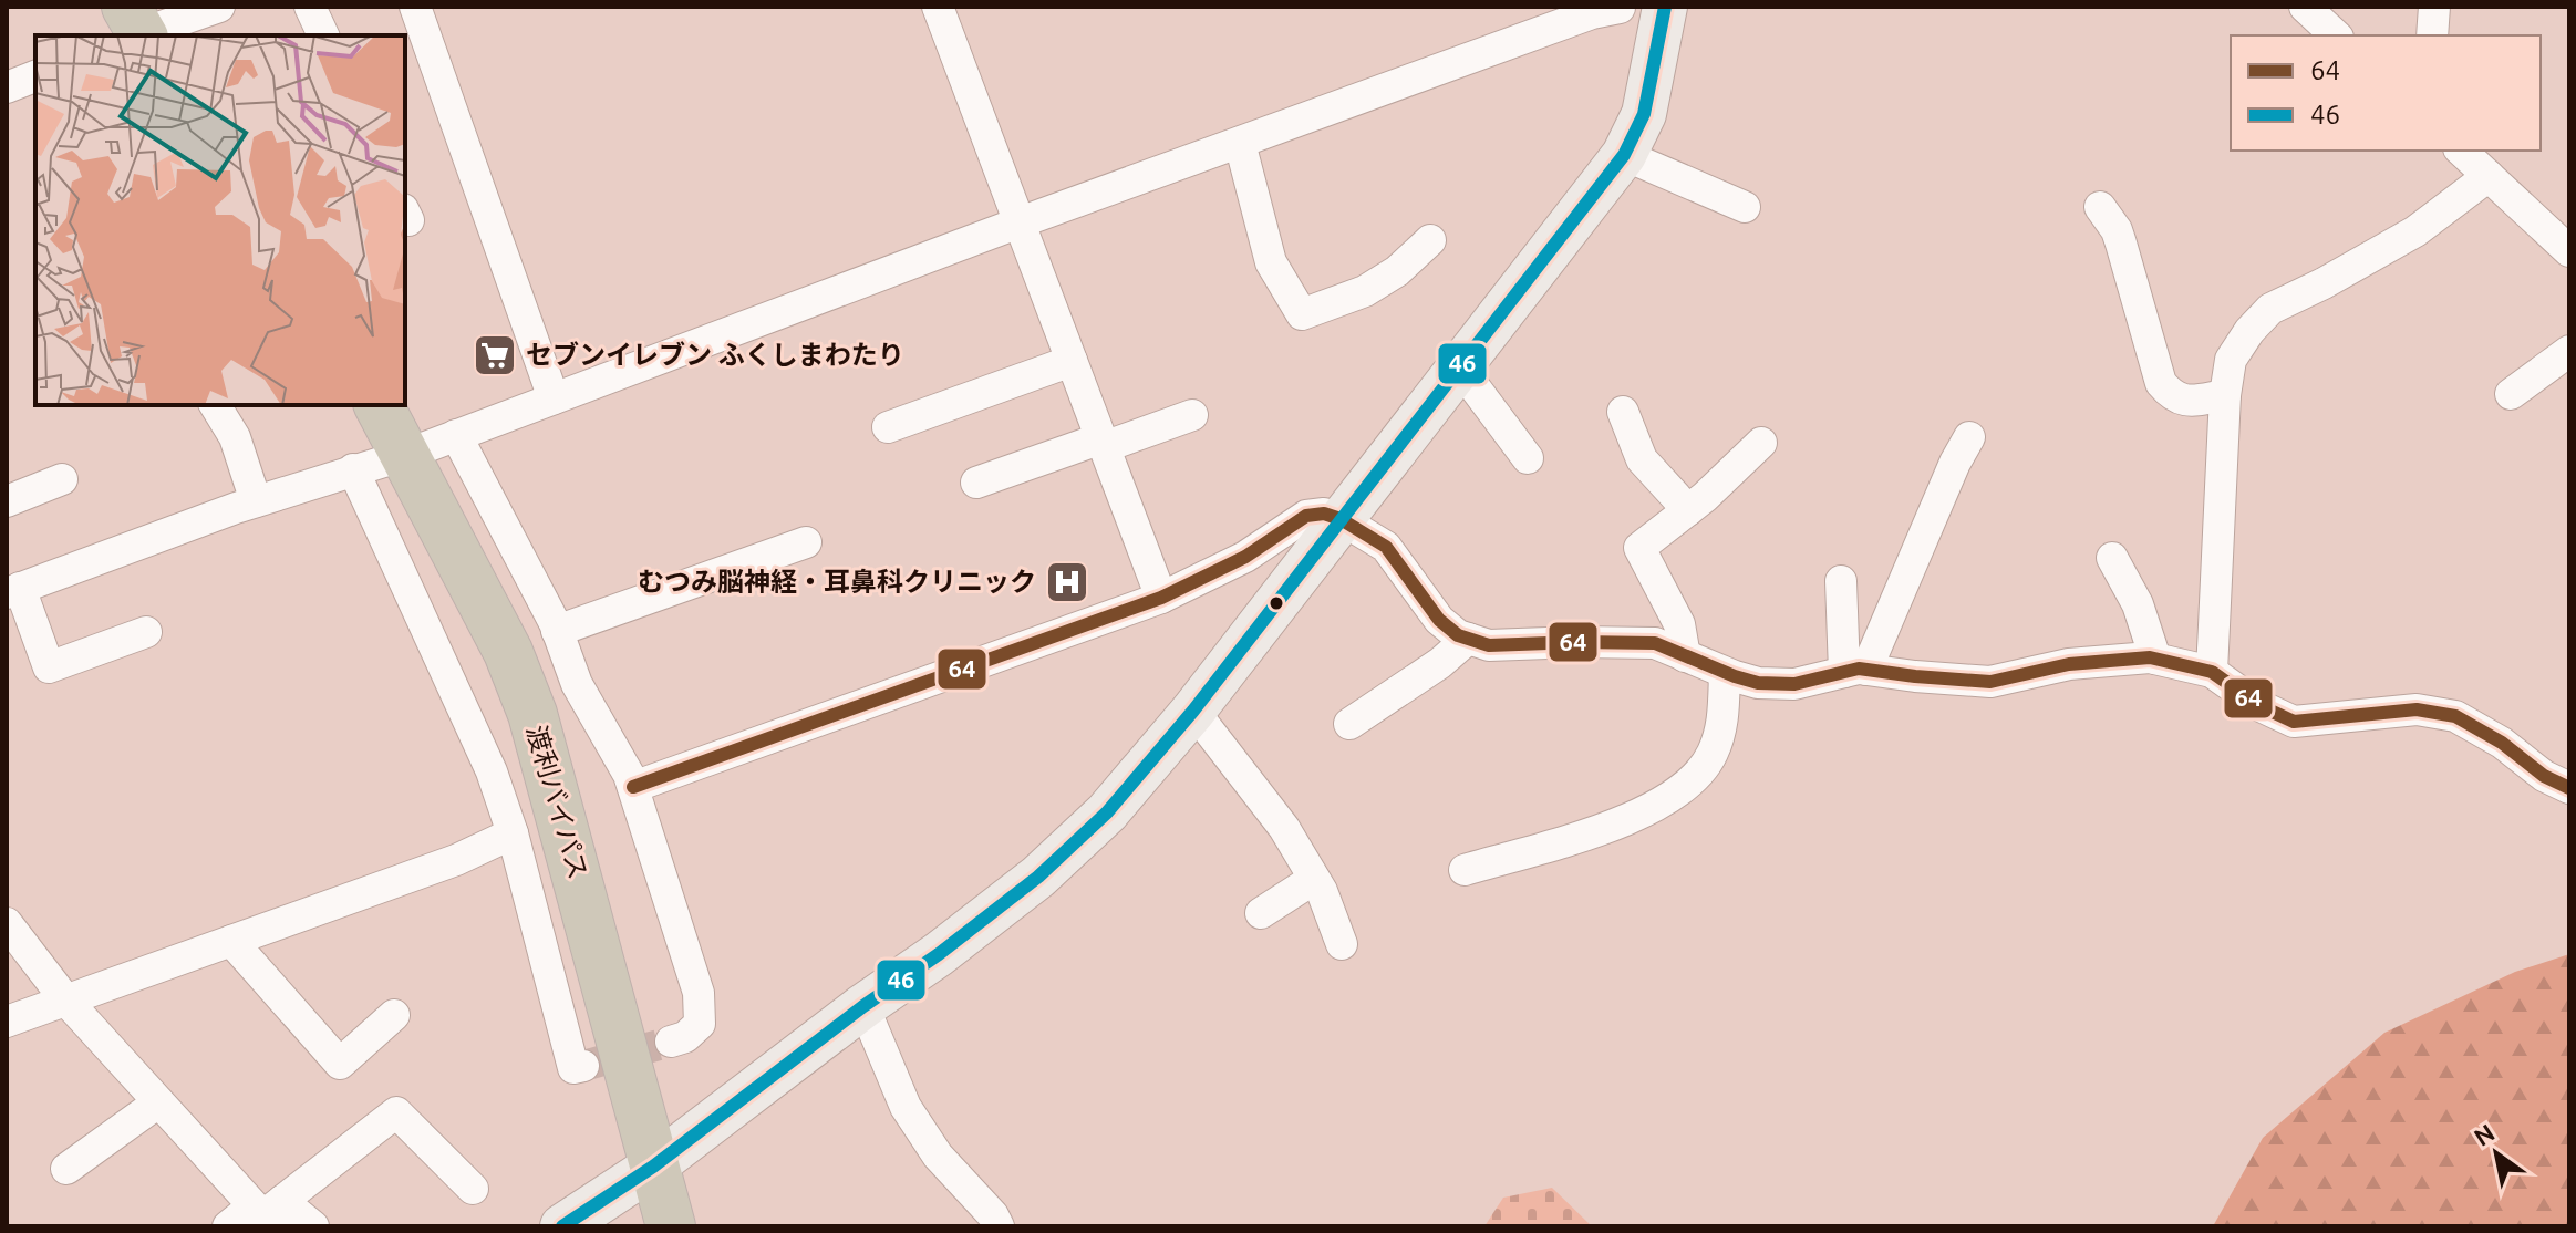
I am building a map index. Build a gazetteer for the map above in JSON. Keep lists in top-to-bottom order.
{
  "streets": {
    "highway": ["渡利バイパス"]
  },
  "places": {
    "supermarket": ["セブンイレブン ふくしまわたり"],
    "hospital": ["むつみ脳神経・耳鼻科クリニック"]
  },
  "lines": ["transit line 46", "transit line 64"],
  "legend": ["64", "46"],
  "north": "top left"
}
